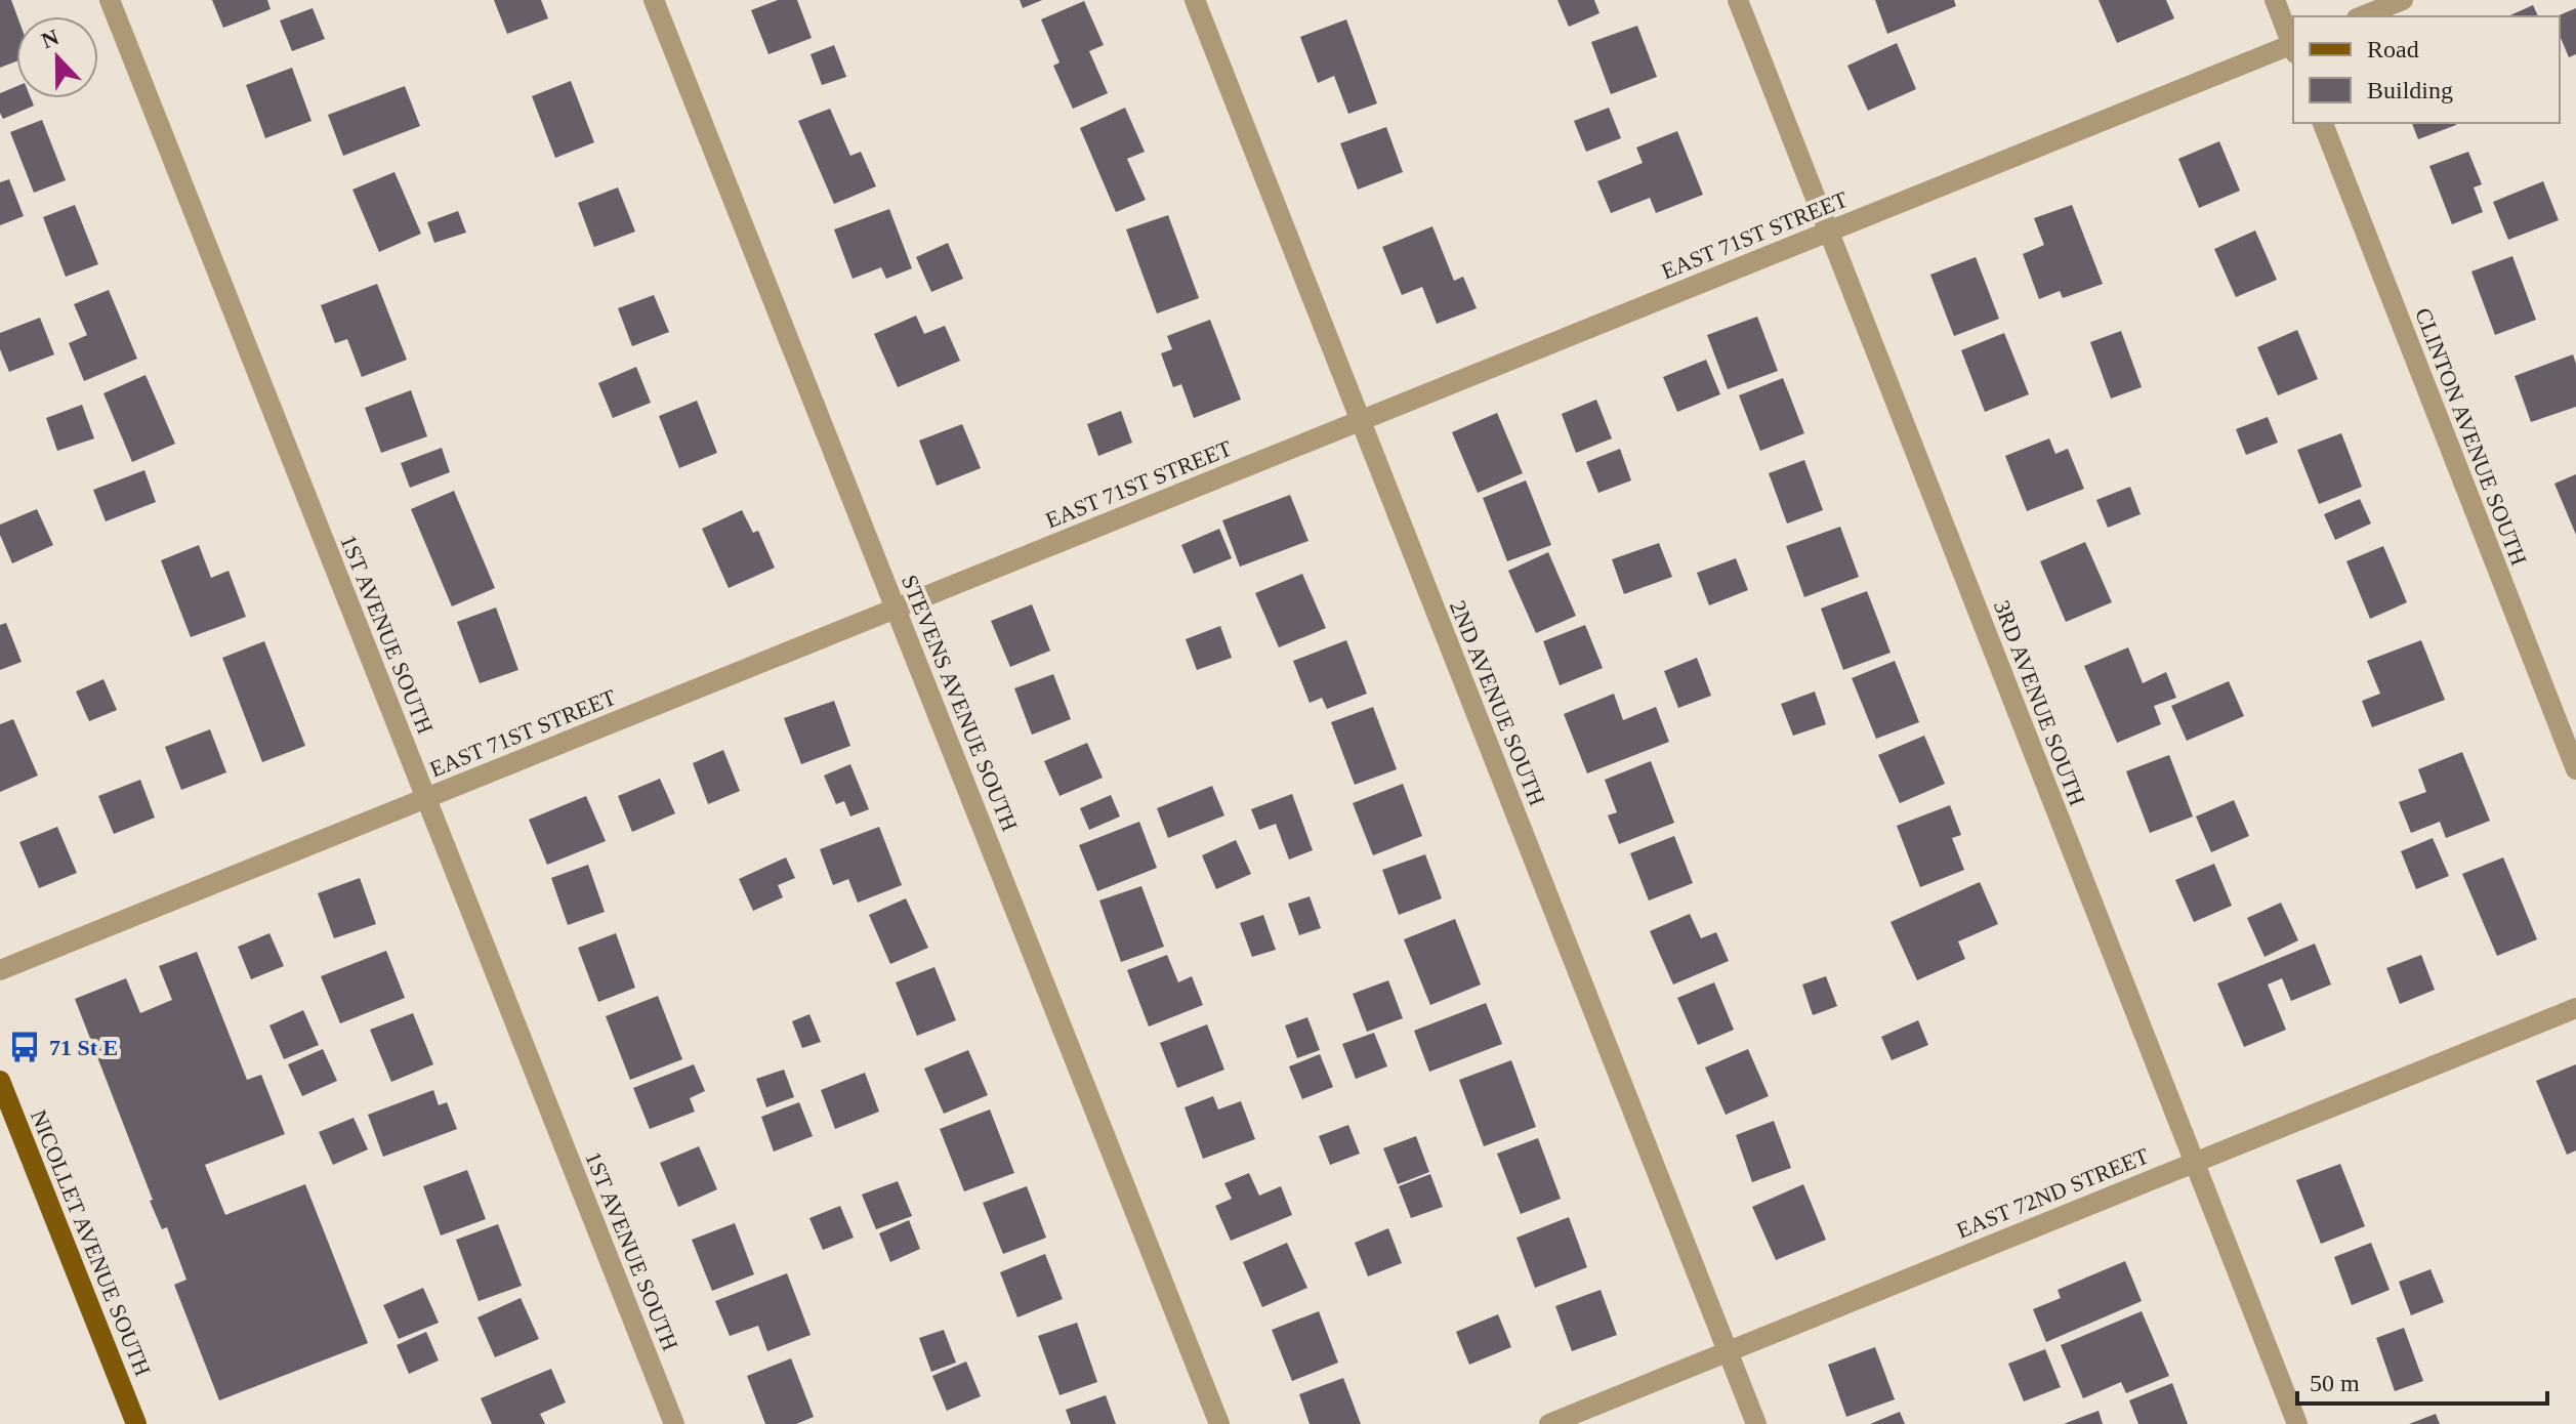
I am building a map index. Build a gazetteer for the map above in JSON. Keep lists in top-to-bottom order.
{
  "streets": {
    "main road": ["NICOLLET AVENUE SOUTH"],
    "street": [
      "EAST 71ST STREET",
      "CLINTON AVENUE SOUTH",
      "1ST AVENUE SOUTH",
      "STEVENS AVENUE SOUTH",
      "2ND AVENUE SOUTH",
      "3RD AVENUE SOUTH",
      "EAST 72ND STREET"
    ]
  },
  "crossings": [
    ["EAST 71ST STREET", "1ST AVENUE SOUTH"],
    ["EAST 71ST STREET", "STEVENS AVENUE SOUTH"],
    ["EAST 71ST STREET", "2ND AVENUE SOUTH"],
    ["EAST 71ST STREET", "3RD AVENUE SOUTH"],
    ["2ND AVENUE SOUTH", "EAST 72ND STREET"],
    ["3RD AVENUE SOUTH", "EAST 72ND STREET"]
  ],
  "places": {
    "bus stop": ["71 St E"]
  },
  "legend": ["Road", "Building"],
  "scale_bar": "50 m",
  "north": "top"
}
